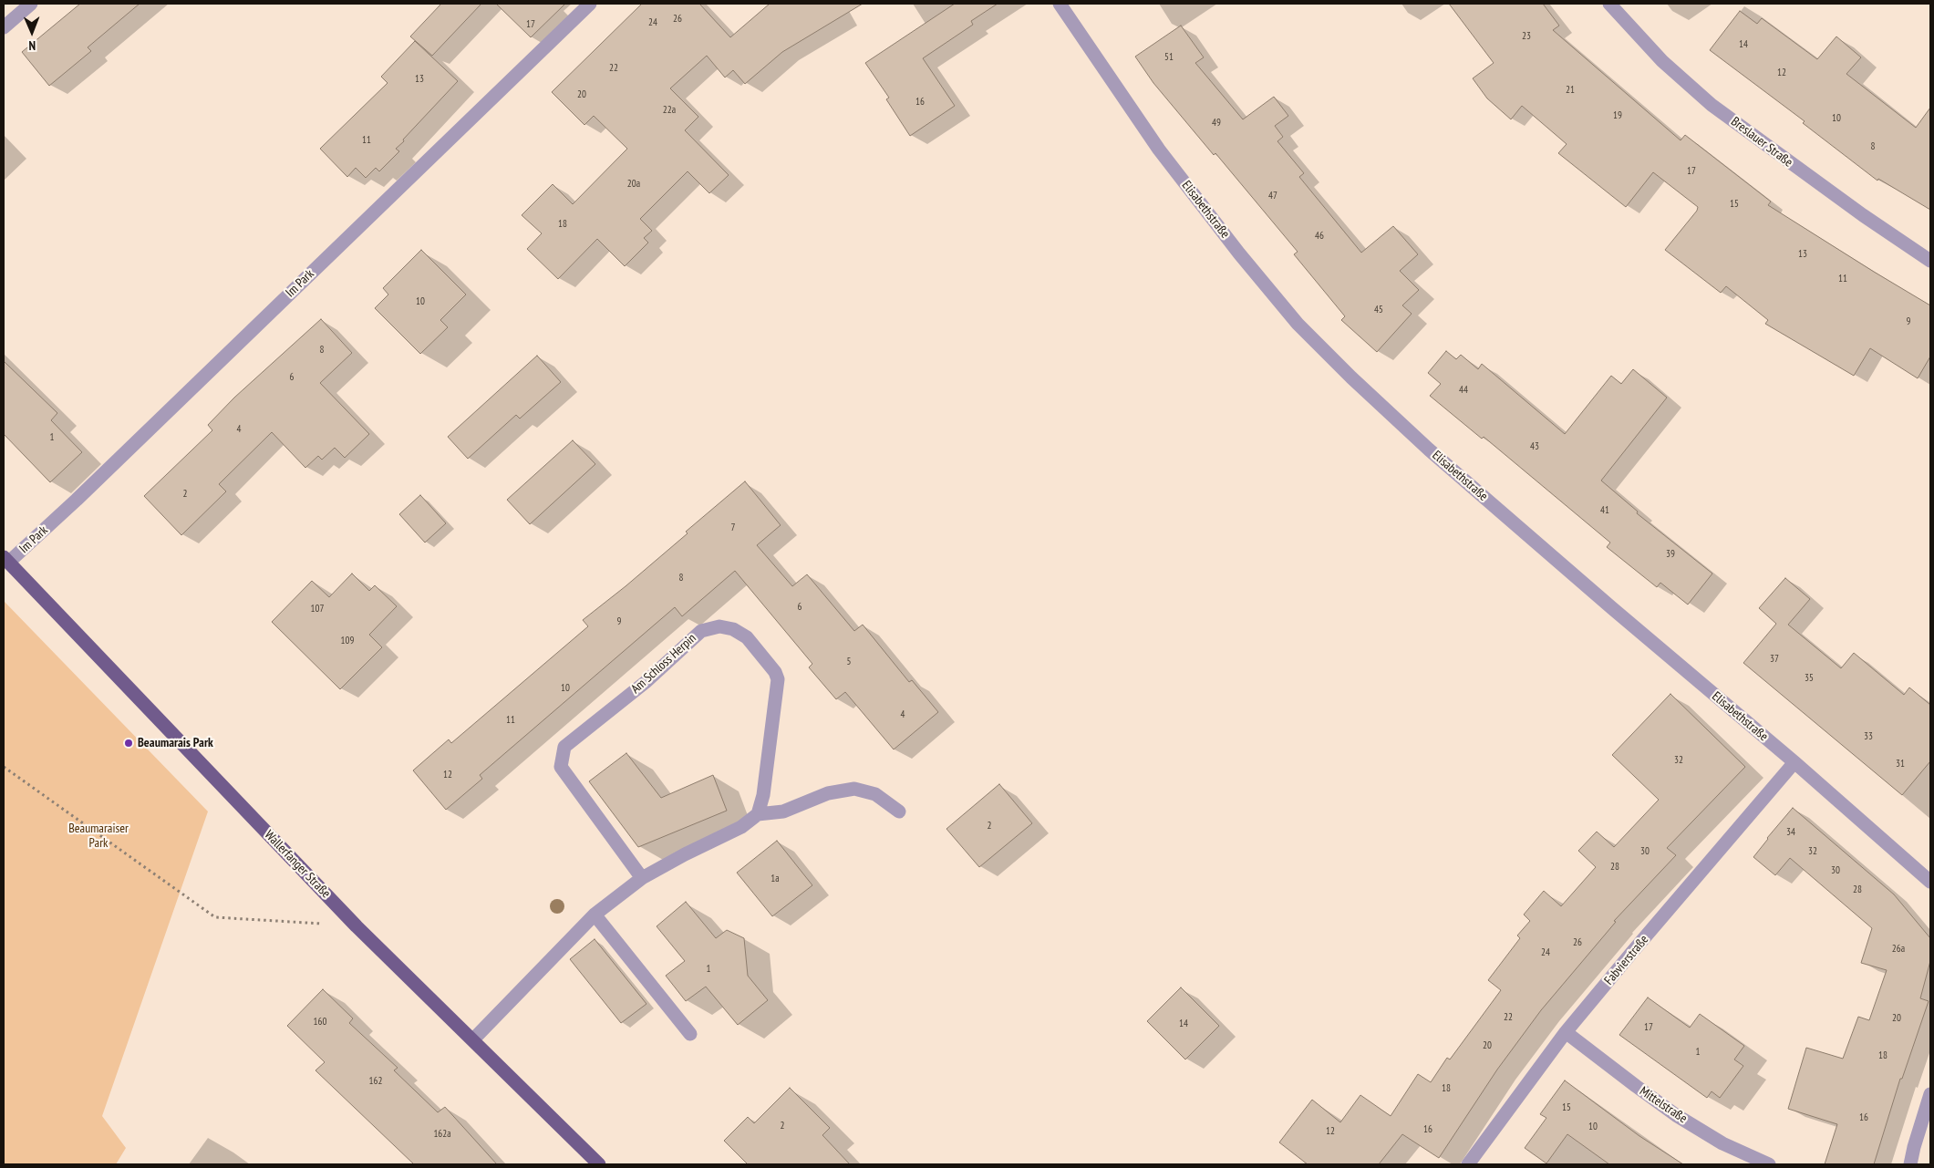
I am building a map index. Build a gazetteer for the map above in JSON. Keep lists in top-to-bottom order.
{
  "streets": {
    "main road": ["Wallerfanger Straße"],
    "street": [
      "Breslauer Straße",
      "Elisabethstraße",
      "Im Park",
      "Am Schloss Herpin",
      "Fabvierstraße",
      "Mittelstraße"
    ]
  },
  "crossings": [
    ["Elisabethstraße", "Fabvierstraße"],
    ["Im Park", "Wallerfanger Straße"],
    ["Fabvierstraße", "Mittelstraße"]
  ],
  "parks": ["Beaumaraiser Park"],
  "places": ["Beaumarais Park"],
  "house_numbers": [
    "26",
    "24",
    "17",
    "23",
    "14",
    "51",
    "22",
    "12",
    "13",
    "21",
    "20",
    "16",
    "22a",
    "19",
    "10",
    "49",
    "11",
    "8",
    "17",
    "20a",
    "47",
    "15",
    "18",
    "46",
    "13",
    "11",
    "10",
    "45",
    "9",
    "8",
    "6",
    "44",
    "4",
    "1",
    "43",
    "2",
    "41",
    "7",
    "39",
    "8",
    "6",
    "107",
    "9",
    "109",
    "37",
    "5",
    "35",
    "10",
    "4",
    "11",
    "33",
    "32",
    "31",
    "12",
    "2",
    "34",
    "30",
    "32",
    "28",
    "30",
    "1a",
    "28",
    "26",
    "26a",
    "24",
    "1",
    "22",
    "20",
    "160",
    "14",
    "17",
    "20",
    "1",
    "18",
    "162",
    "18",
    "15",
    "16",
    "2",
    "10",
    "16",
    "12",
    "162a"
  ],
  "north": "bottom"
}
